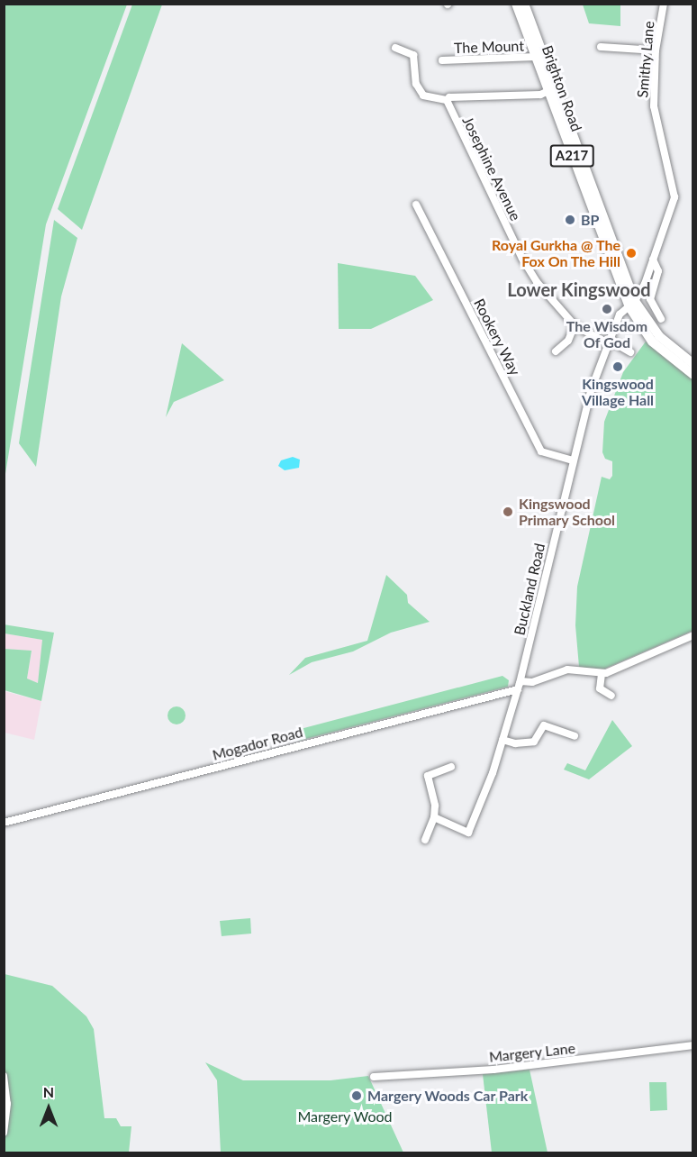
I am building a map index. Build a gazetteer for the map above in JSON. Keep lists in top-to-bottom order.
{
  "streets": {
    "highway": ["Brighton Road", "A217"],
    "street": [
      "The Mount",
      "Smithy Lane",
      "Josephine Avenue",
      "Rookery Way",
      "Buckland Road",
      "Mogador Road",
      "Margery Lane"
    ]
  },
  "crossings": [
    ["The Mount", "Brighton Road"],
    ["Smithy Lane", "Brighton Road"],
    ["Smithy Lane", "Buckland Road"],
    ["Brighton Road", "Josephine Avenue"],
    ["Brighton Road", "Buckland Road"],
    ["Josephine Avenue", "Buckland Road"],
    ["Rookery Way", "Buckland Road"],
    ["Buckland Road", "Mogador Road"]
  ],
  "districts": ["Lower Kingswood"],
  "parks": ["Margery Wood"],
  "places": [
    "BP",
    "Royal Gurkha @ The Fox On The Hill",
    "The Wisdom Of God",
    "Kingswood Village Hall",
    "Kingswood Primary School",
    "Margery Woods Car Park"
  ],
  "north": "top"
}
